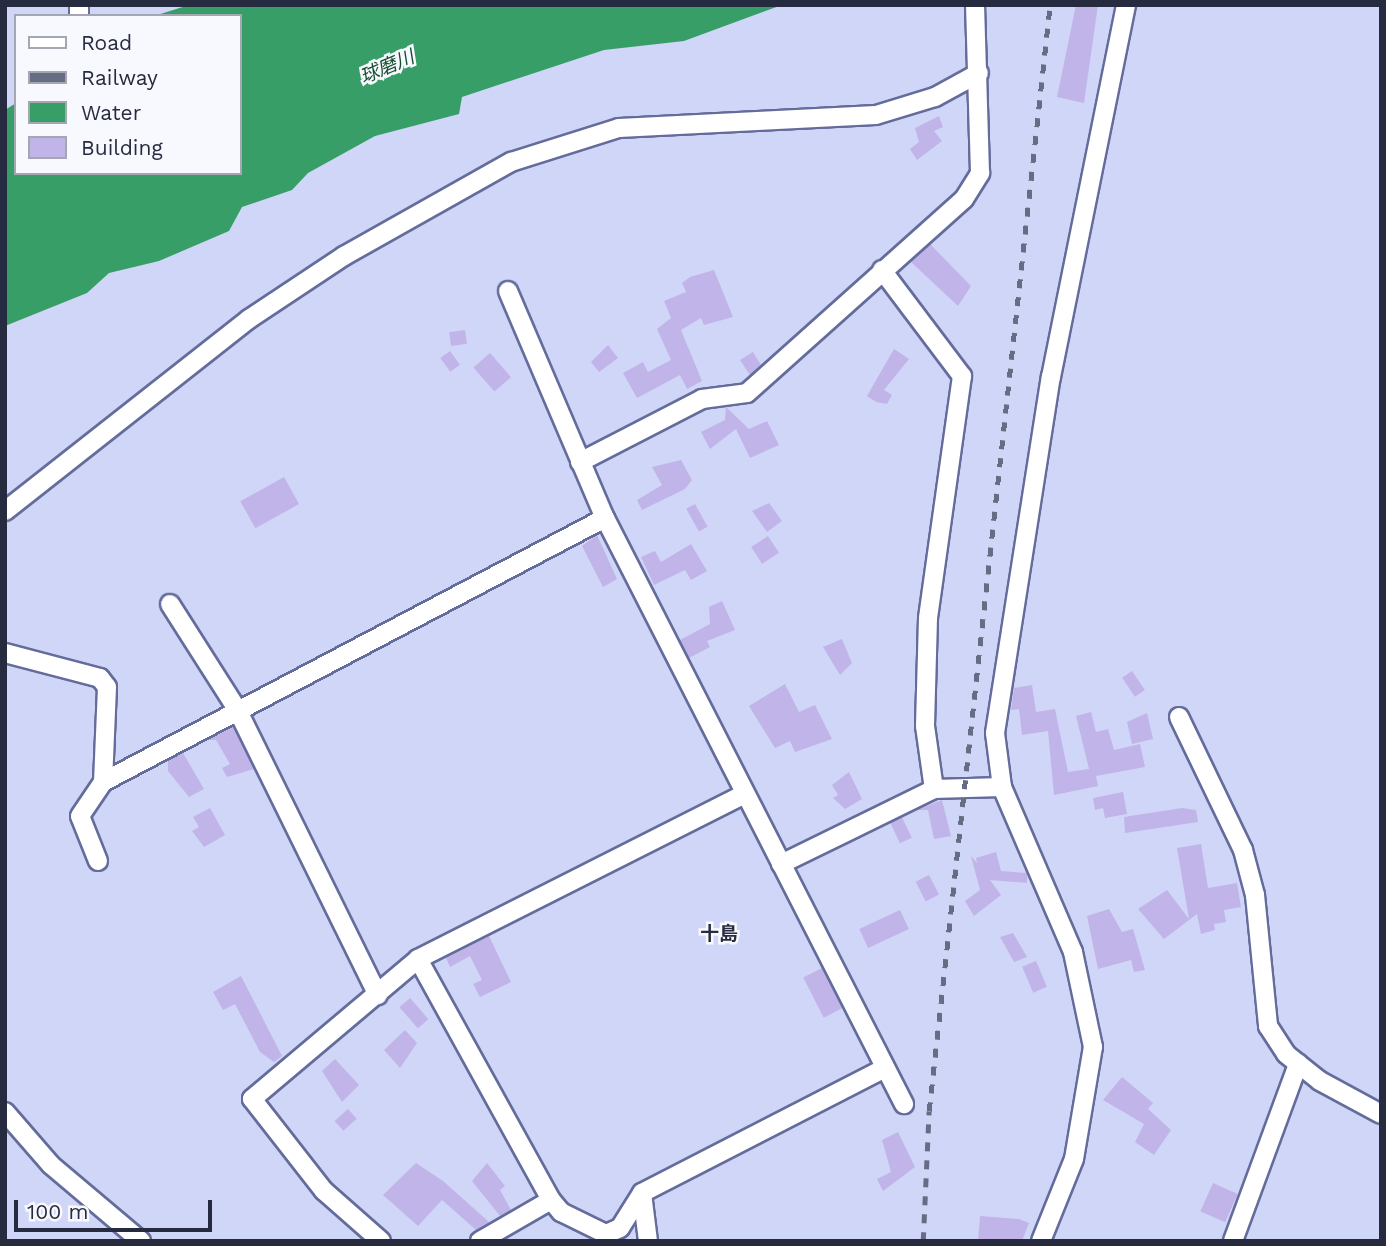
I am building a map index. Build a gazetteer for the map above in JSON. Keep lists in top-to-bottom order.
{
  "districts": ["十島"],
  "water": ["球磨川"],
  "legend": [
    "Road",
    "Railway",
    "Water",
    "Building"
  ],
  "scale_bar": "100 m"
}
